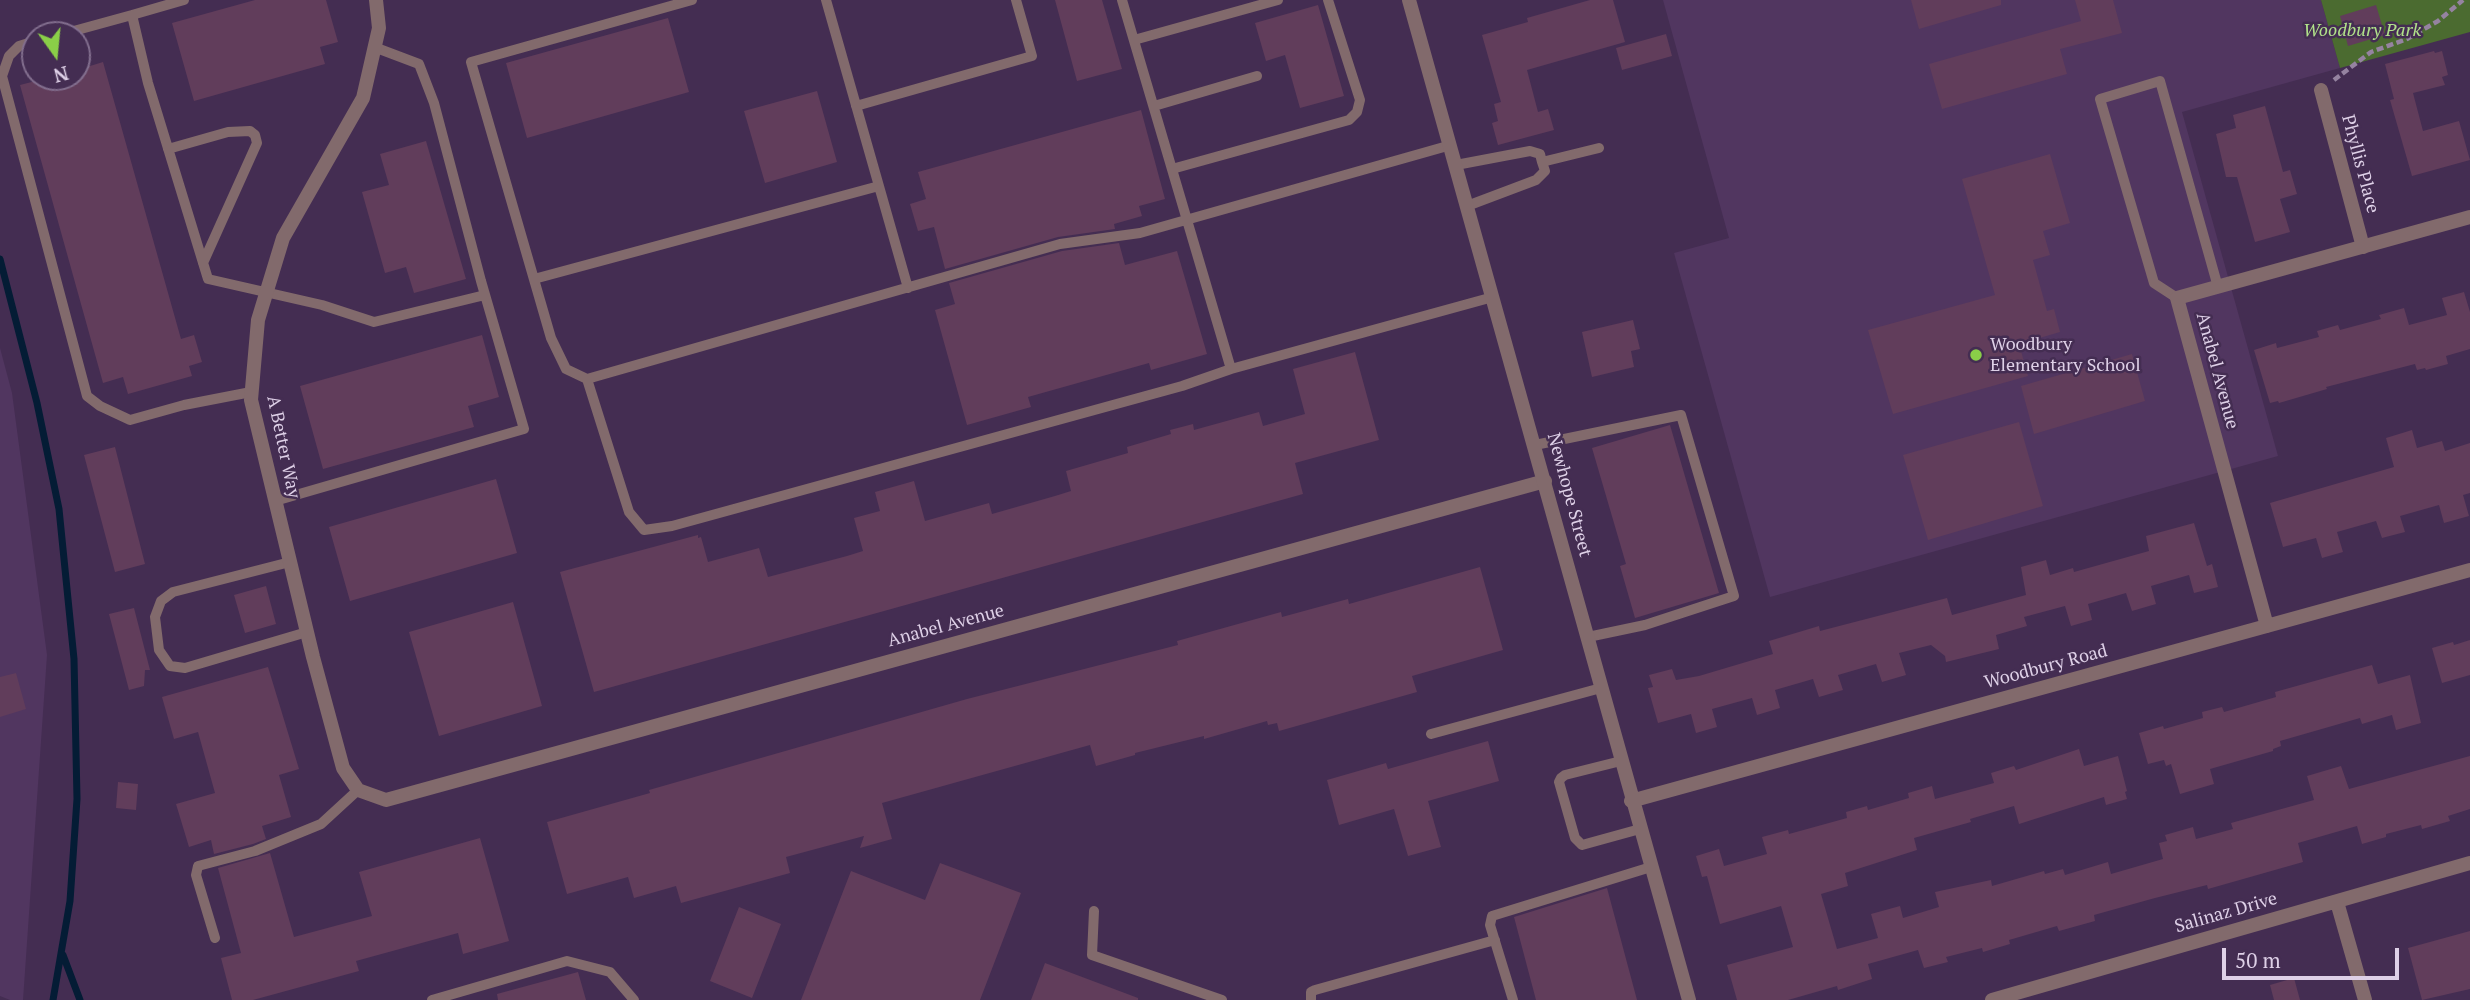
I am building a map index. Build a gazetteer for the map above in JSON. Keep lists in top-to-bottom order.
{
  "streets": {
    "street": [
      "Phyllis Place",
      "Anabel Avenue",
      "A Better Way",
      "Newhope Street",
      "Woodbury Road",
      "Salinaz Drive"
    ]
  },
  "crossings": [
    ["Phyllis Place", "Anabel Avenue"],
    ["Anabel Avenue", "A Better Way"],
    ["Anabel Avenue", "Newhope Street"],
    ["Anabel Avenue", "Woodbury Road"],
    ["Newhope Street", "Woodbury Road"]
  ],
  "parks": ["Woodbury Park"],
  "places": ["Woodbury Elementary School"],
  "scale_bar": "50 m",
  "north": "bottom"
}
